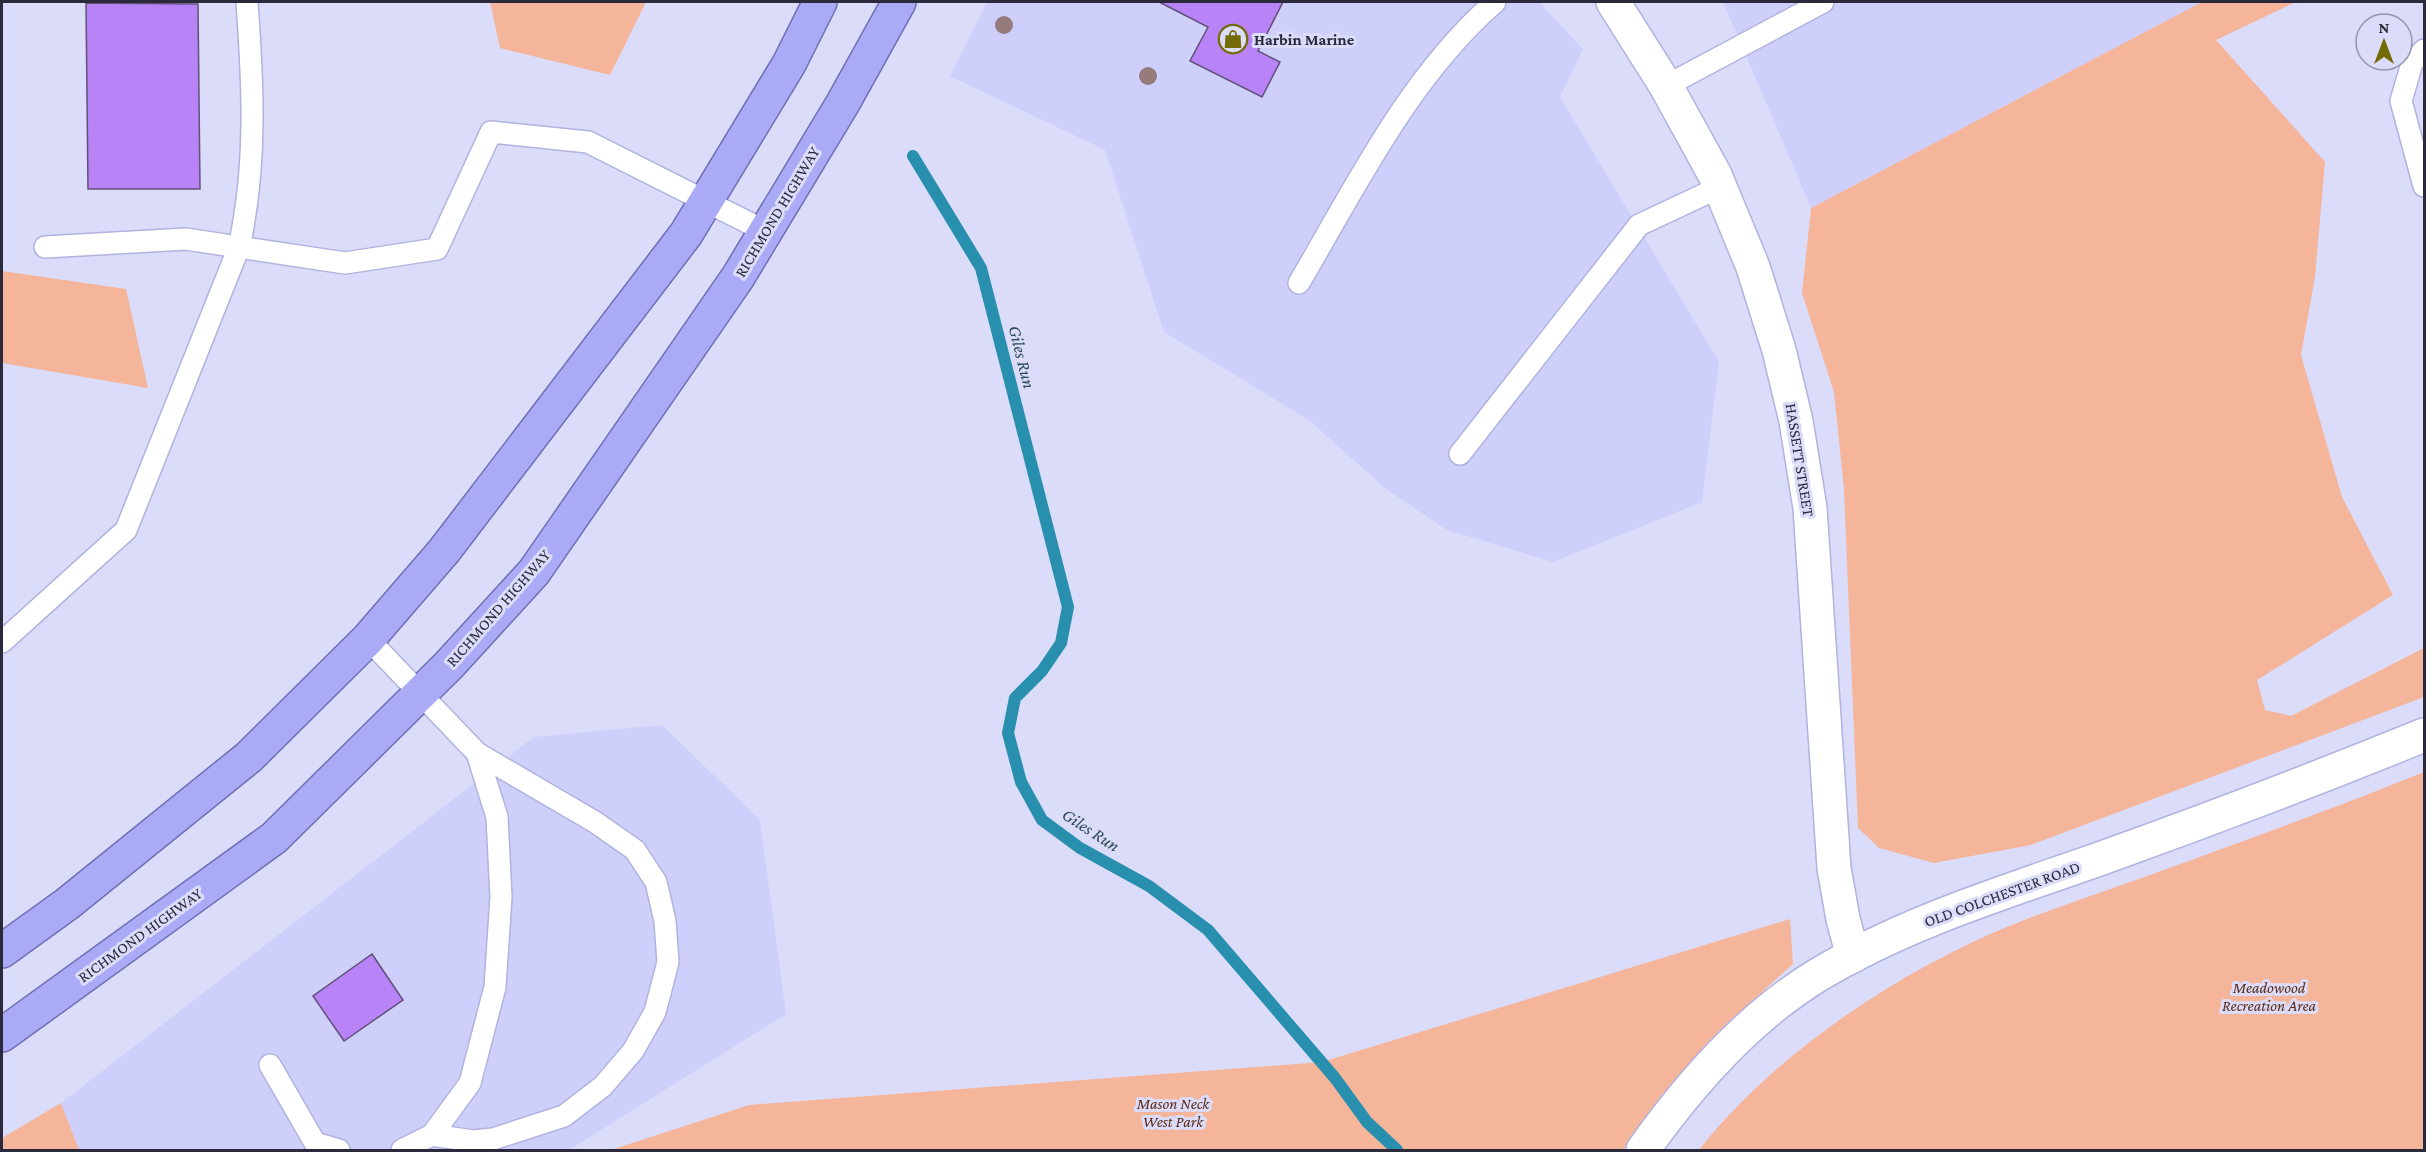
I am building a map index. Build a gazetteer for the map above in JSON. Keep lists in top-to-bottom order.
{
  "streets": {
    "highway": ["RICHMOND HIGHWAY"],
    "street": ["HASSETT STREET", "OLD COLCHESTER ROAD"]
  },
  "crossings": [
    ["HASSETT STREET", "OLD COLCHESTER ROAD"]
  ],
  "water": ["Giles Run"],
  "parks": ["Meadowood Recreation Area", "Mason Neck West Park"],
  "places": {
    "shop": ["Harbin Marine"]
  },
  "north": "top"
}
